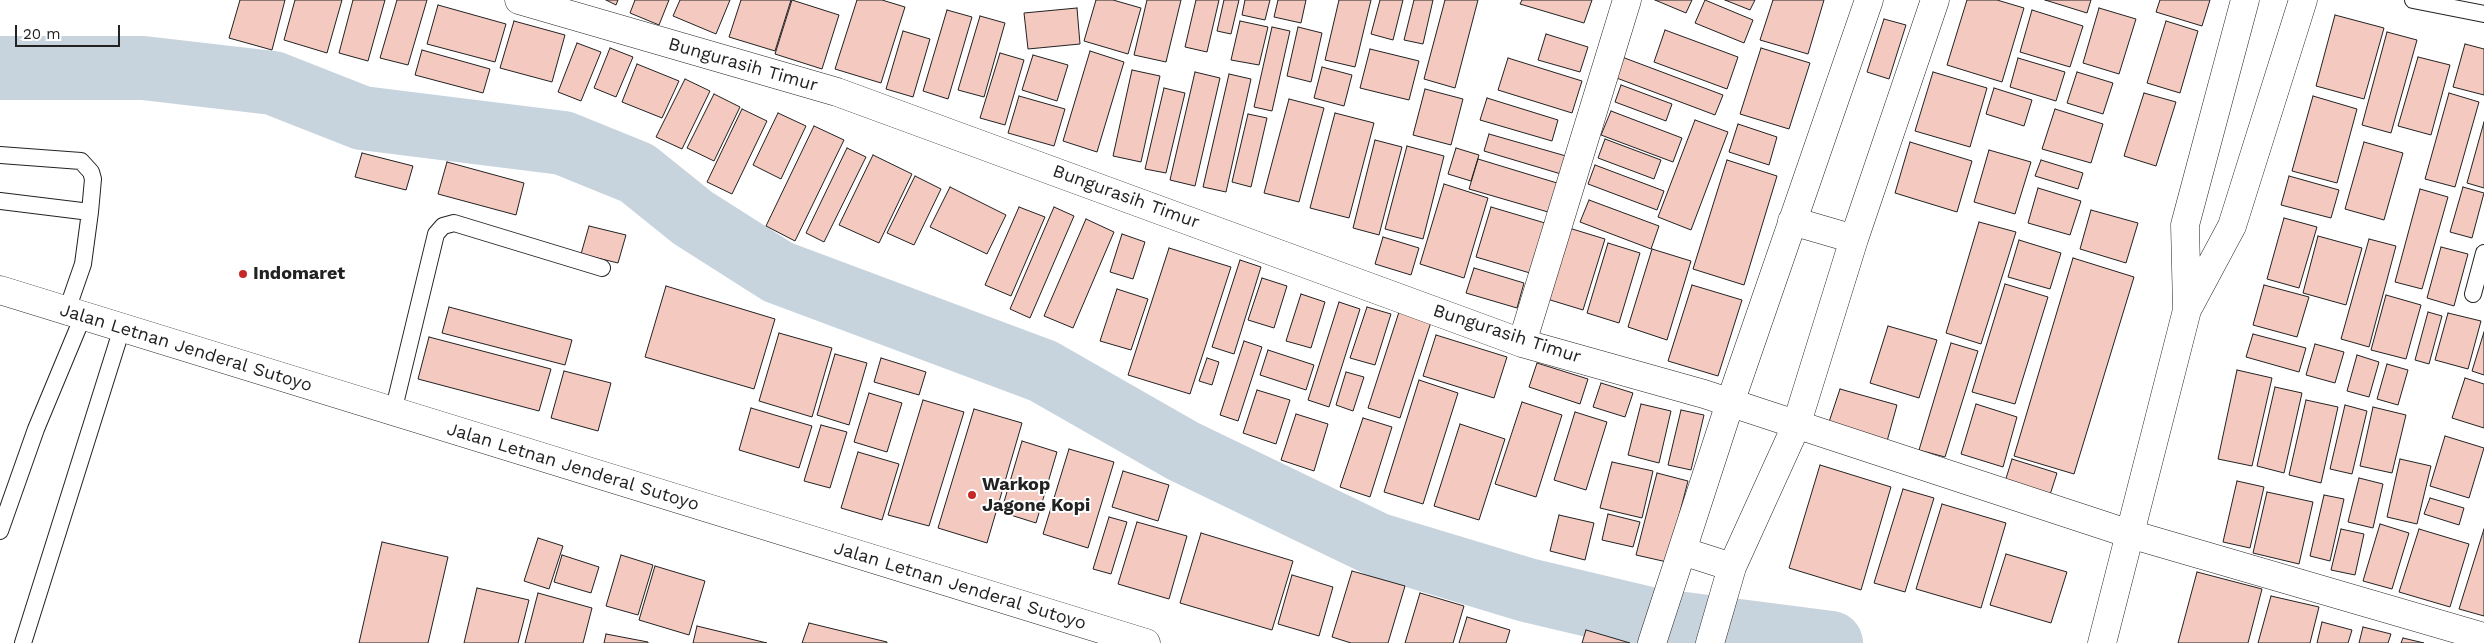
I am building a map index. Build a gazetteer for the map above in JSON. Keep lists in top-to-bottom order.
{
  "streets": {
    "main road": ["Bungurasih Timur", "Jalan Letnan Jenderal Sutoyo"]
  },
  "places": ["Indomaret", "Warkop Jagone Kopi"],
  "scale_bar": "20 m"
}
